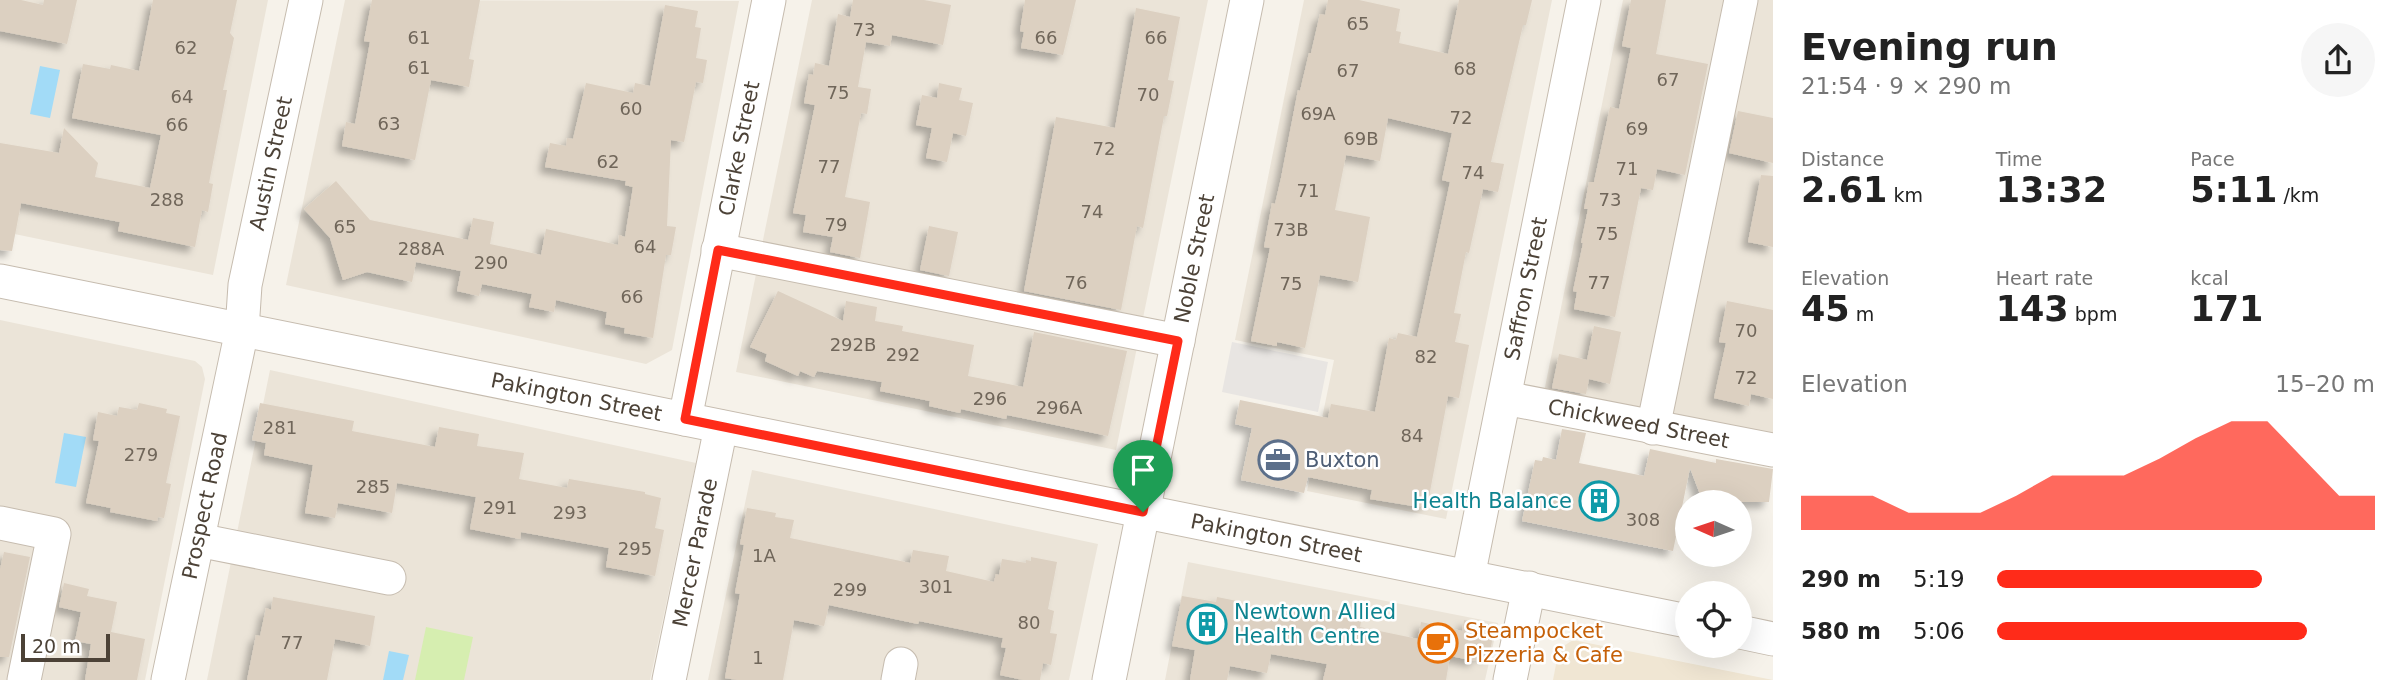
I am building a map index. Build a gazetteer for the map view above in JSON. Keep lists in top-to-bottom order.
{
  "streets": {
    "street": [
      "Clarke Street",
      "Austin Street",
      "Noble Street",
      "Saffron Street",
      "Pakington Street",
      "Chickweed Street",
      "Prospect Road",
      "Mercer Parade"
    ]
  },
  "crossings": [
    ["Clarke Street", "Pakington Street"],
    ["Austin Street", "Pakington Street"],
    ["Austin Street", "Prospect Road"],
    ["Noble Street", "Pakington Street"],
    ["Saffron Street", "Pakington Street"],
    ["Saffron Street", "Chickweed Street"],
    ["Pakington Street", "Prospect Road"],
    ["Pakington Street", "Mercer Parade"]
  ],
  "places": {
    "office": ["Buxton"],
    "building": ["Health Balance", "Newtown Allied Health Centre"],
    "cafe": ["Steampocket Pizzeria & Cafe"]
  },
  "house_numbers": [
    "65",
    "73",
    "61",
    "66",
    "66",
    "62",
    "61",
    "68",
    "67",
    "67",
    "75",
    "70",
    "64",
    "60",
    "69A",
    "72",
    "63",
    "66",
    "69",
    "69B",
    "72",
    "62",
    "77",
    "71",
    "74",
    "71",
    "288",
    "73",
    "74",
    "79",
    "65",
    "73B",
    "75",
    "64",
    "288A",
    "290",
    "76",
    "77",
    "75",
    "66",
    "70",
    "292B",
    "292",
    "82",
    "72",
    "296",
    "296A",
    "281",
    "84",
    "279",
    "285",
    "291",
    "293",
    "308",
    "295",
    "1A",
    "301",
    "299",
    "80",
    "77",
    "1"
  ],
  "scale_bar": "20 m",
  "north": "left",
  "page": {
    "heading": ["Evening run", "21:54 · 9 × 290 m"],
    "stats": [
      ["Distance", "2.61 km"],
      ["Time", "13:32"],
      ["Pace", "5:11 /km"],
      ["Elevation", "45 m"],
      ["Heart rate", "143 bpm"],
      ["kcal", "171"]
    ],
    "chart": ["Elevation", "15–20 m"],
    "list": [
      {
        "name": "290 m",
        "note": "5:19"
      },
      {
        "name": "580 m",
        "note": "5:06"
      }
    ],
    "scale": "20 m"
  }
}
